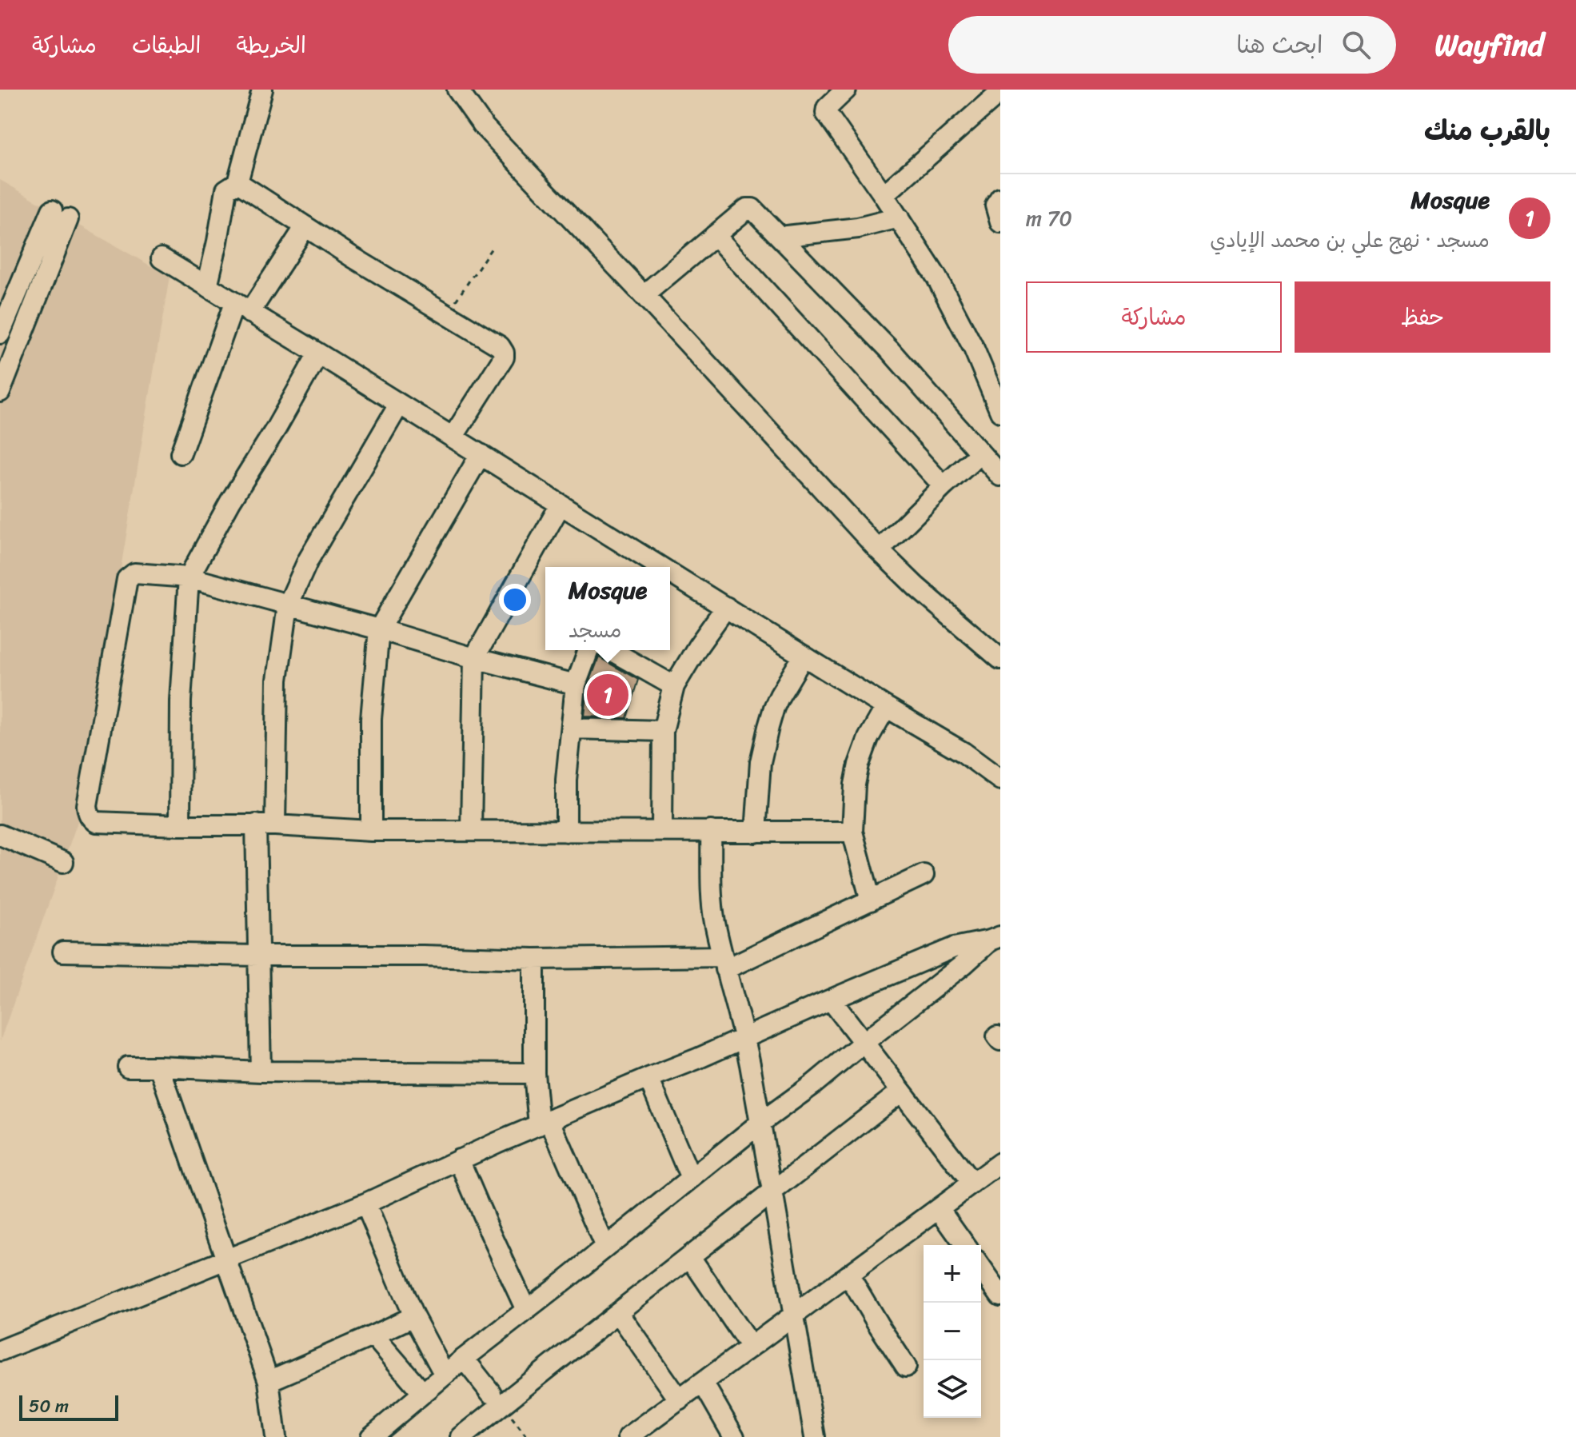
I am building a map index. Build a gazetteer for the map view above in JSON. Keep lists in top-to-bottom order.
{
  "scale_bar": "50 m",
  "page": {
    "header": "Wayfind",
    "search": "ابحث هنا",
    "nav": ["الخريطة", "الطبقات", "مشاركة"],
    "heading": "بالقرب منك",
    "list": [
      {
        "mark": "1",
        "name": "Mosque",
        "note": "مسجد · نهج علي بن محمد الإيادي",
        "value": "70 m"
      }
    ],
    "buttons": ["حفظ", "مشاركة"],
    "popup": ["Mosque", "مسجد"],
    "pins": "1",
    "map_buttons": ["+", "−"],
    "scale": "50 m"
  }
}
